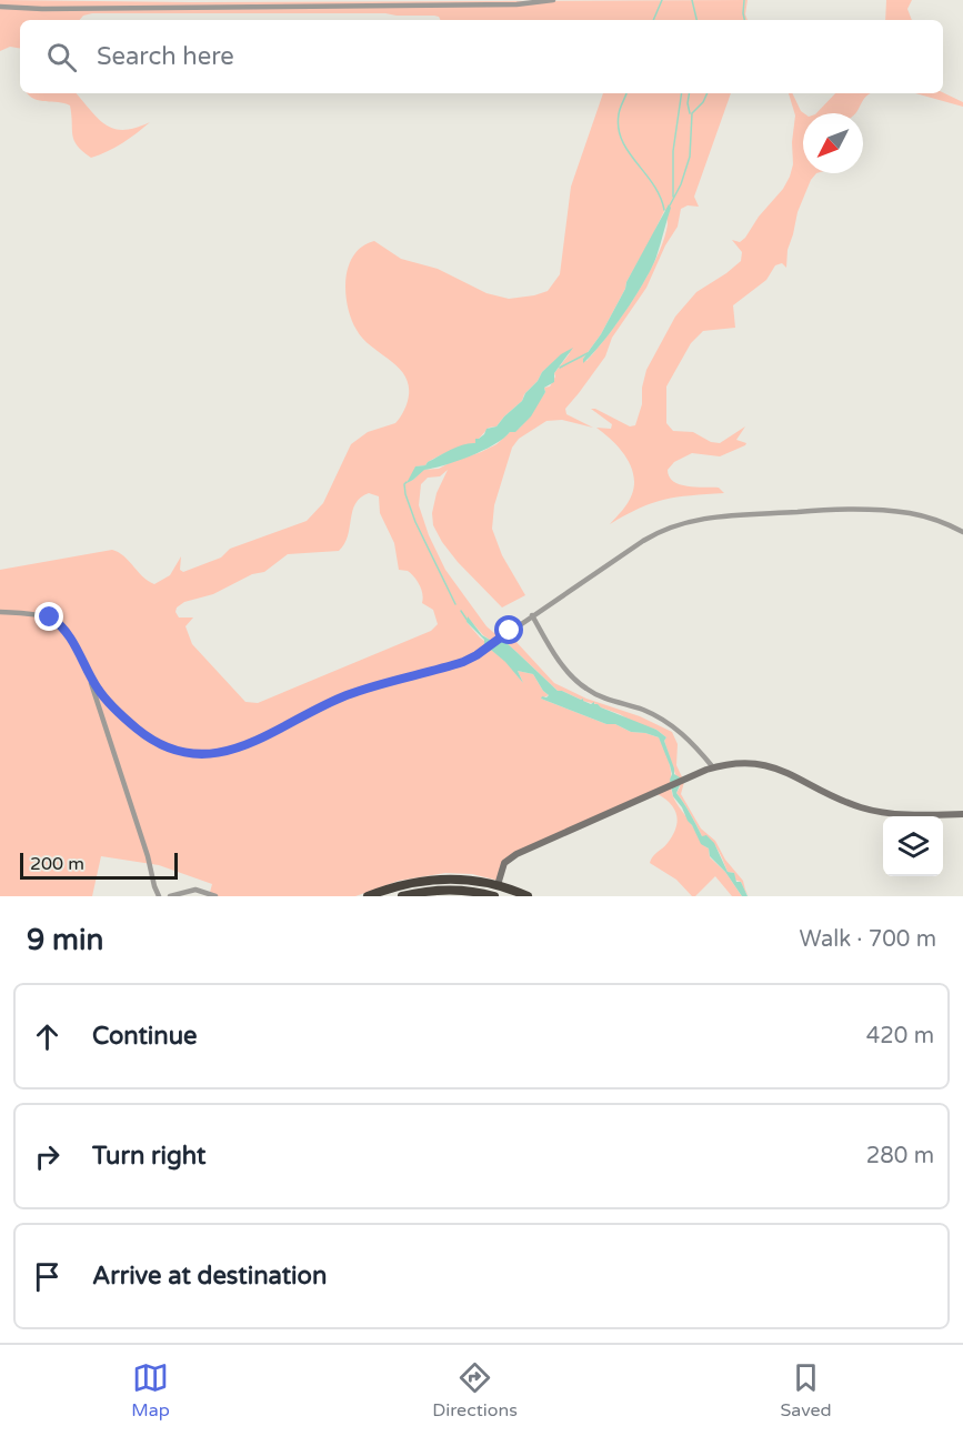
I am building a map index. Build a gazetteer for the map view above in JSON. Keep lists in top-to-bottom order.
{
  "scale_bar": "200 m",
  "north": "bottom left",
  "page": {
    "search": "Search here",
    "scale": "200 m",
    "heading": ["9 min", "Walk · 700 m"],
    "list": [
      ["Continue", "420 m"],
      ["Turn right", "280 m"],
      "Arrive at destination"
    ],
    "nav": ["Map", "Directions", "Saved"]
  }
}
